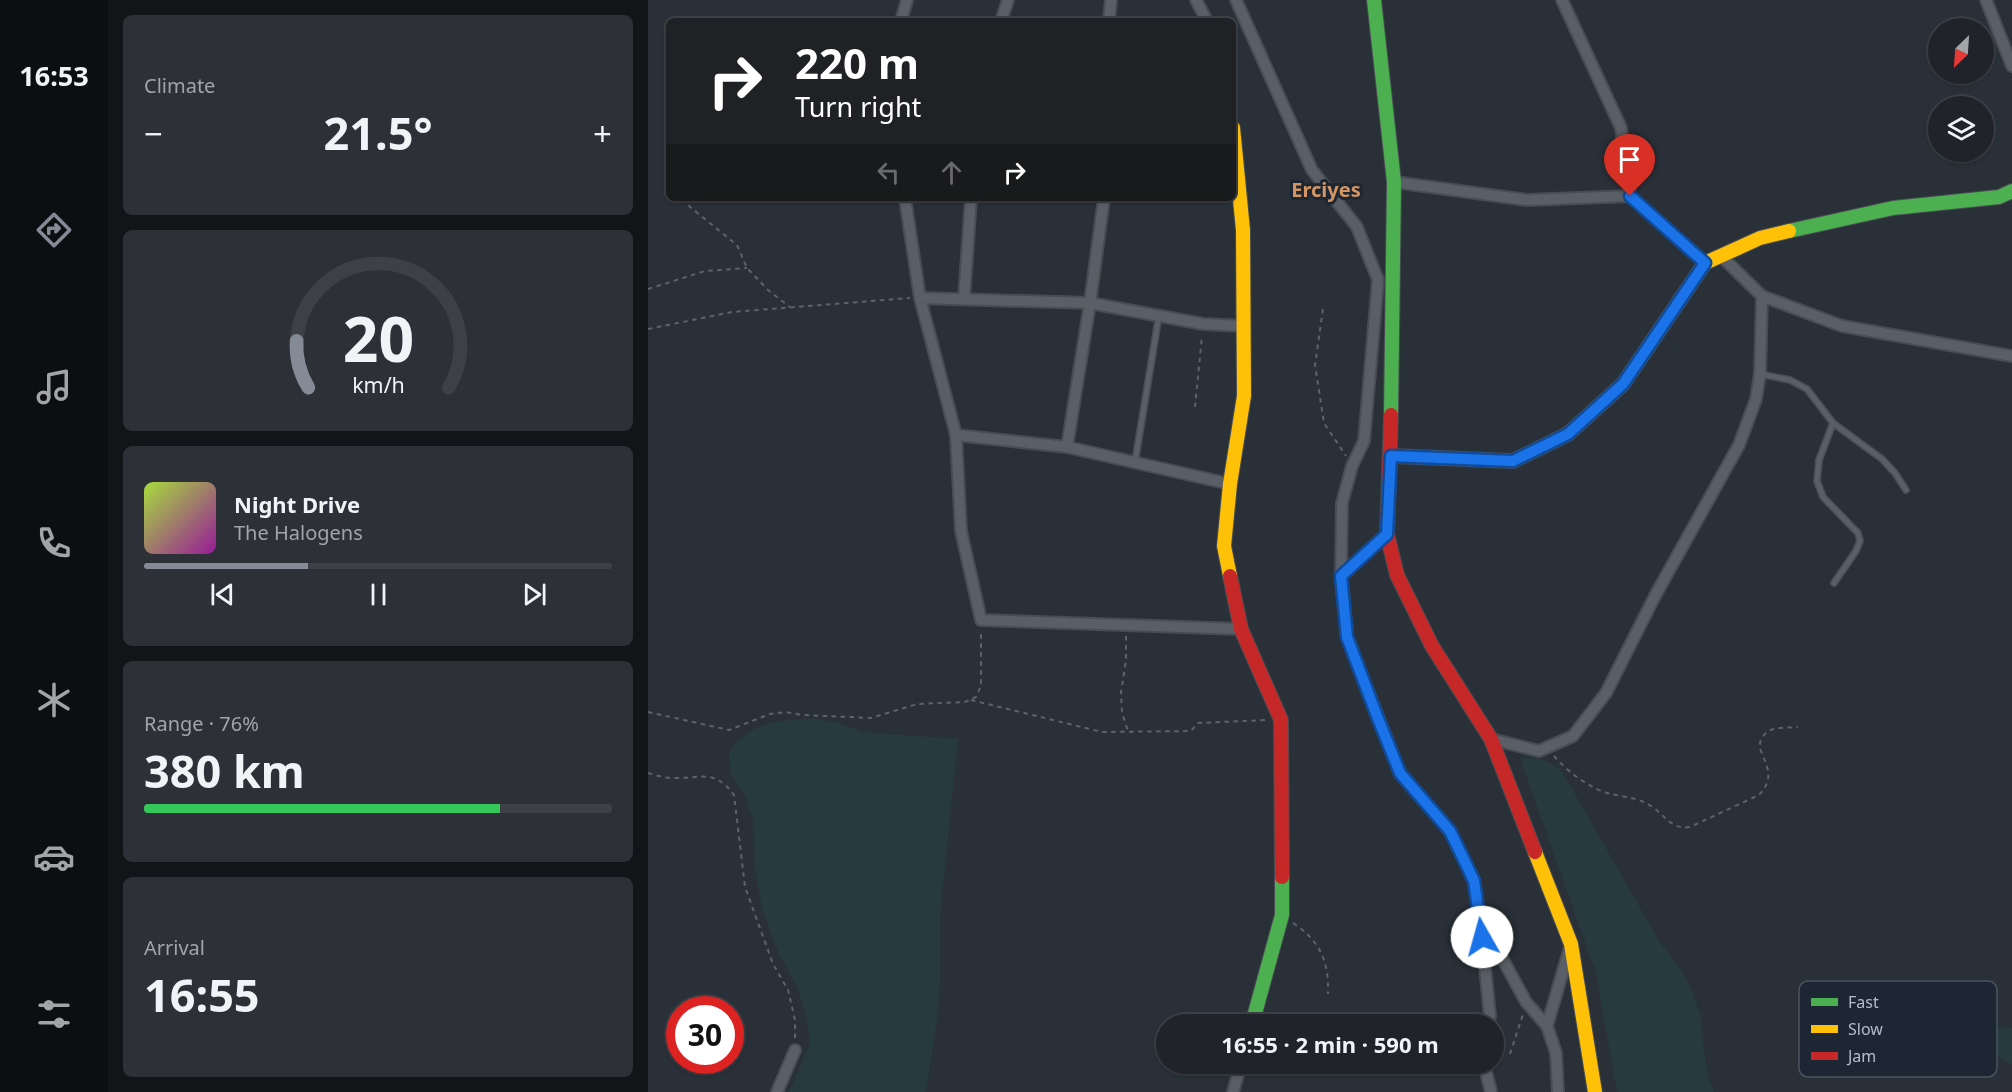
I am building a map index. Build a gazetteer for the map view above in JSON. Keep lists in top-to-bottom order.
{
  "districts": ["Erciyes"],
  "legend": ["Fast", "Slow", "Jam"],
  "north": "bottom left",
  "page": {
    "tabs": "16:53",
    "tile": [
      "Climate",
      ["Range · 76%", "380 km"],
      ["Arrival", "16:55"]
    ],
    "turn": ["220 m", "Turn right"],
    "heat": ["−", "21.5°", "+"],
    "song": ["Night Drive", "The Halogens"],
    "limit": "30",
    "trip": "16:55 · 2 min · 590 m",
    "gauge": ["20", "km/h"]
  }
}
